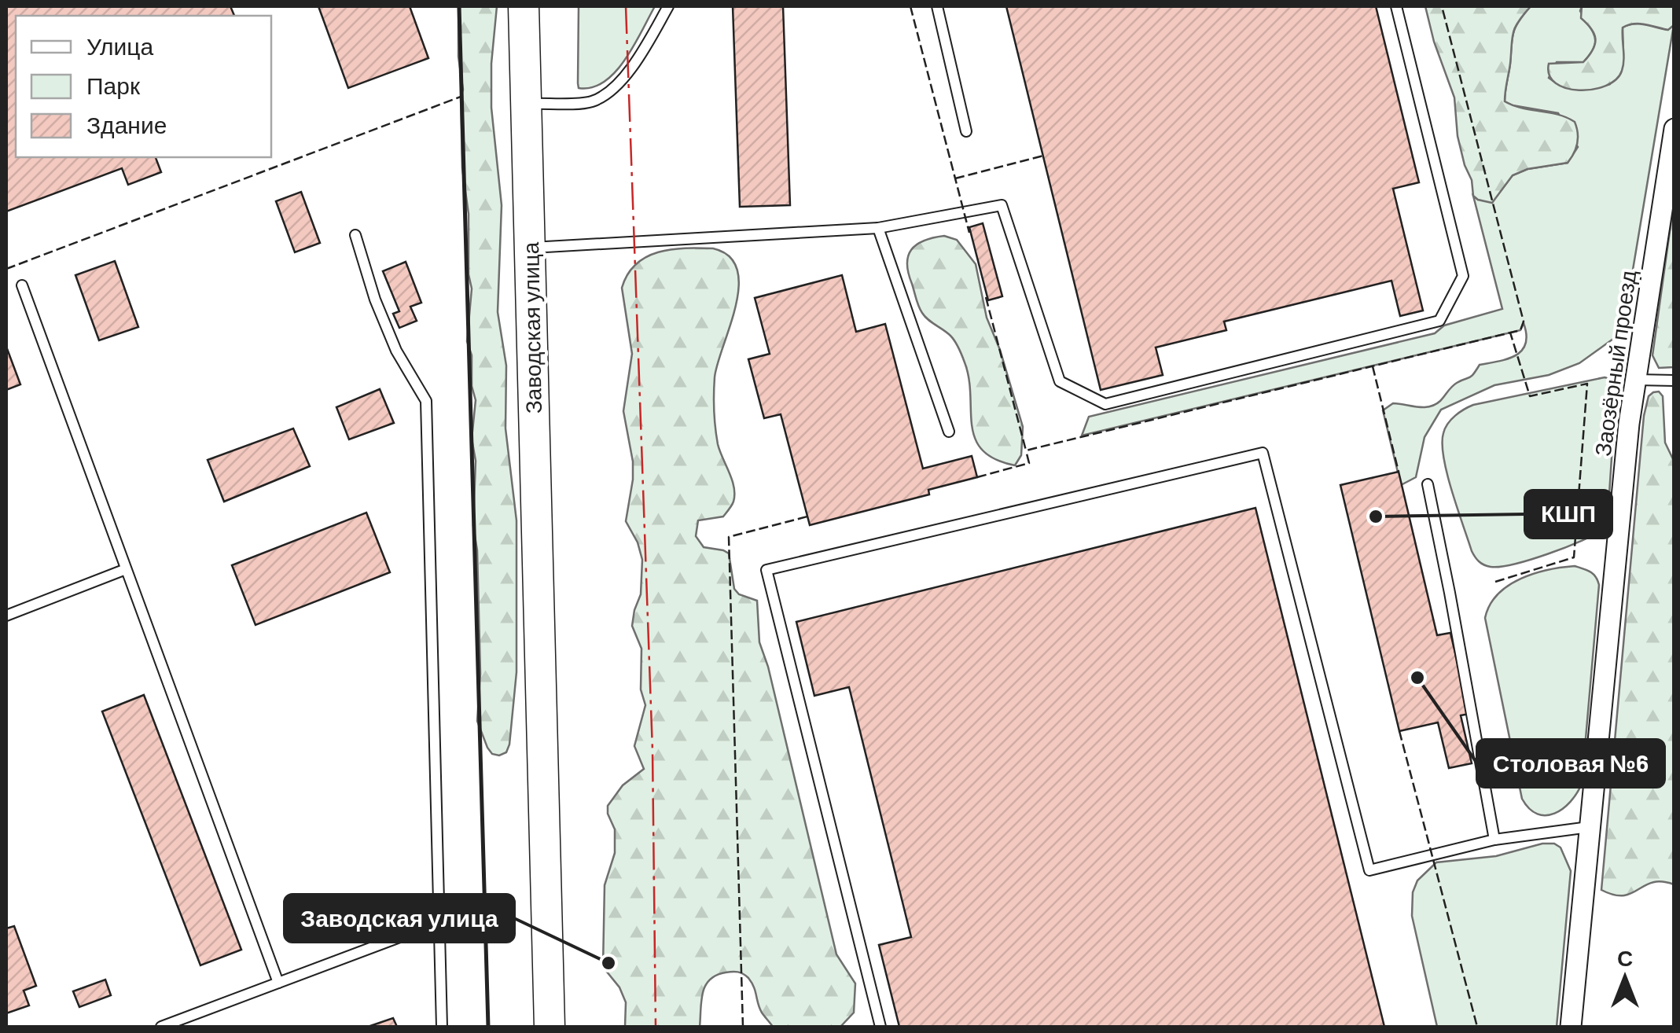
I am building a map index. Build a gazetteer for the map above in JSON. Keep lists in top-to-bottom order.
{
  "streets": {
    "street": ["Заводская улица", "Заозёрный проезд"]
  },
  "places": ["КШП", "Столовая №6", "Заводская улица"],
  "legend": ["Улица", "Парк", "Здание"],
  "north": "top"
}
